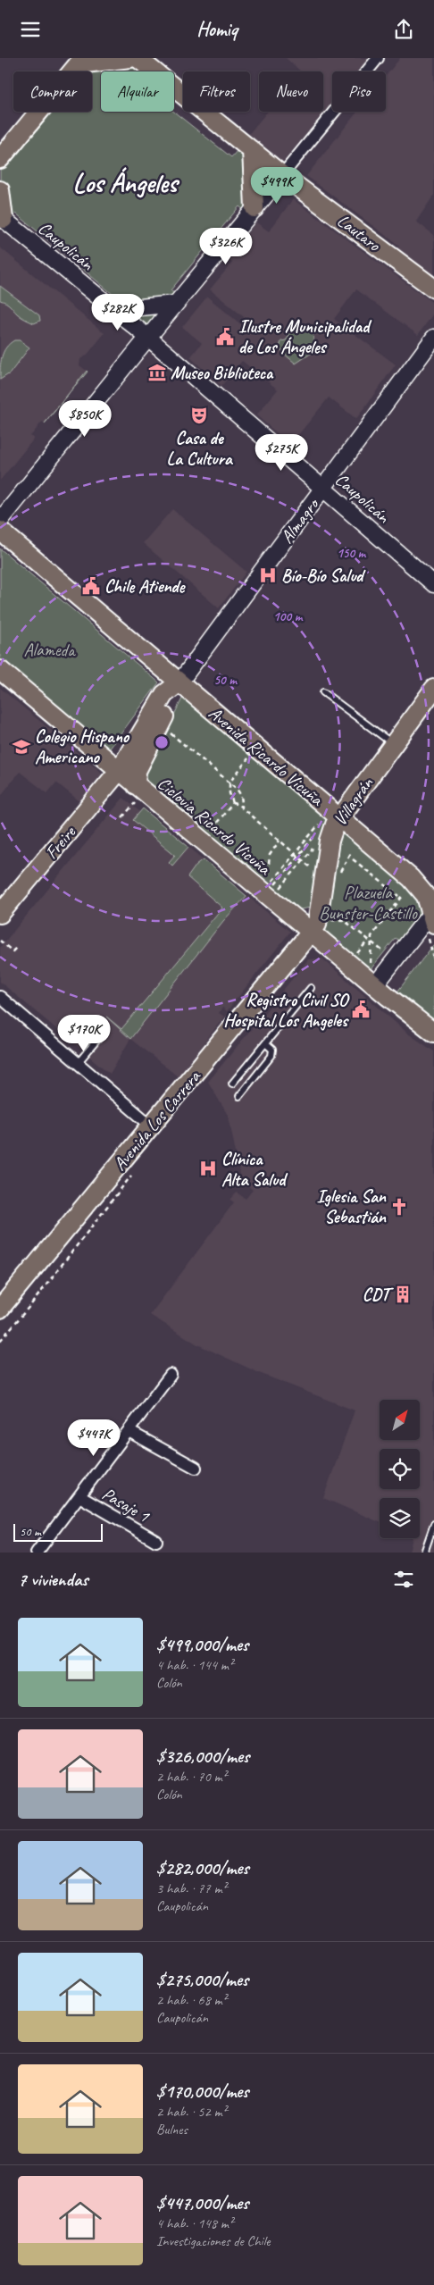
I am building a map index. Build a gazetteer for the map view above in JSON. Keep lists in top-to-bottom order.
{
  "streets": {
    "main road": [
      "Lautaro",
      "Almagro",
      "Avenida Ricardo Vicuña",
      "Villagrán",
      "Freire",
      "Avenida Los Carrera"
    ],
    "street": ["Caupolicán", "Pasaje 1"],
    "path": ["Ciclovia Ricardo Vicuña"]
  },
  "crossings": [
    ["Caupolicán", "Almagro"],
    ["Almagro", "Avenida Ricardo Vicuña"],
    ["Almagro", "Freire"],
    ["Avenida Ricardo Vicuña", "Villagrán"],
    ["Avenida Ricardo Vicuña", "Ciclovia Ricardo Vicuña"],
    ["Villagrán", "Ciclovia Ricardo Vicuña"],
    ["Villagrán", "Avenida Los Carrera"]
  ],
  "districts": ["Los Ángeles"],
  "parks": ["Alameda", "Plazuela Bunster-Castillo"],
  "places": {
    "public building": ["Ilustre Municipalidad de Los Ángeles", "Chile Atiende", "Registro Civil SO Hospital Los Angeles"],
    "museum": ["Museo Biblioteca"],
    "theatre": ["Casa de La Cultura"],
    "hospital": ["Bío-Bío Salud", "Clínica Alta Salud"],
    "school or university": ["Colegio Hispano Americano"],
    "church": ["Iglesia San Sebastián"],
    "building": ["CDT"]
  },
  "scale_bar": "50 m",
  "north": "top right",
  "page": {
    "header": "Homiq",
    "chip": [
      "Comprar",
      "Alquilar",
      "Filtros",
      "Nuevo",
      "Piso"
    ],
    "price": [
      "$499K",
      "$326K",
      "$282K",
      "$850K",
      "$275K",
      "$170K",
      "$447K"
    ],
    "scale": "50 m",
    "heading": "7 viviendas",
    "list": [
      {
        "name": "$499,000/mes",
        "note": "4 hab. · 144 m² · Colón"
      },
      {
        "name": "$326,000/mes",
        "note": "2 hab. · 70 m² · Colón"
      },
      {
        "name": "$282,000/mes",
        "note": "3 hab. · 77 m² · Caupolicán"
      },
      {
        "name": "$275,000/mes",
        "note": "2 hab. · 68 m² · Caupolicán"
      },
      {
        "name": "$170,000/mes",
        "note": "2 hab. · 52 m² · Bulnes"
      },
      {
        "name": "$447,000/mes",
        "note": "4 hab. · 148 m² · Investigaciones de Chile"
      }
    ]
  },
  "rings": ["150 m", "100 m", "50 m"]
}
